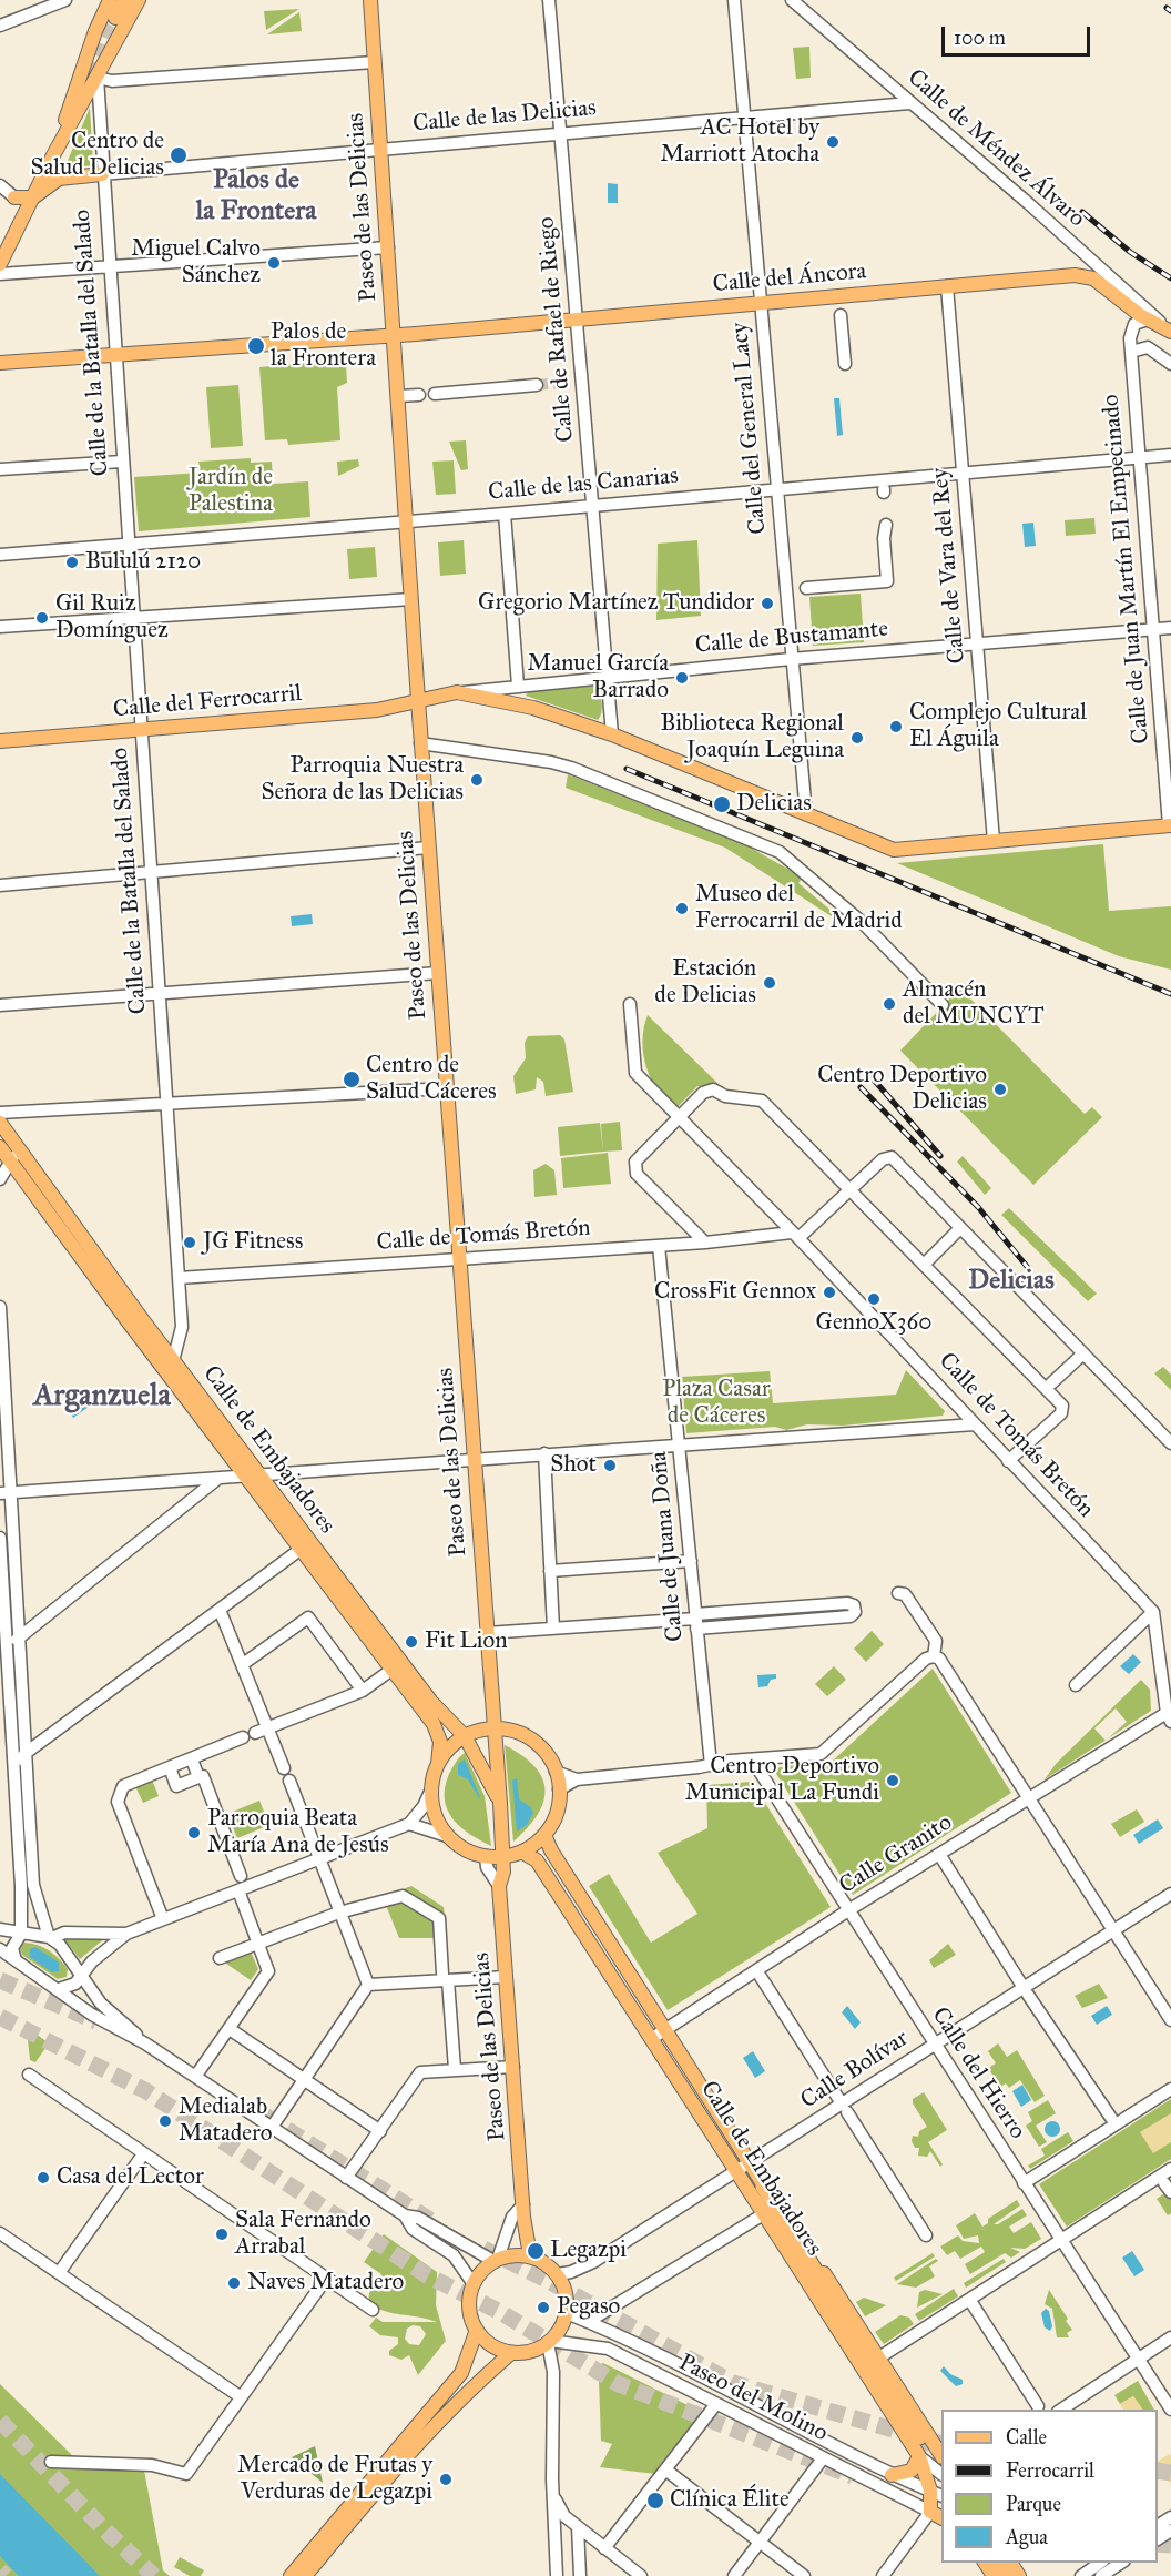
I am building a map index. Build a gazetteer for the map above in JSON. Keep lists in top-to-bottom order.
{
  "streets": {
    "main road": [
      "Paseo de las Delicias",
      "Calle del Áncora",
      "Calle de Bustamante",
      "Calle del Ferrocarril",
      "Calle de Embajadores"
    ],
    "street": [
      "Calle de las Delicias",
      "Calle de Méndez Álvaro",
      "Calle de Rafael de Riego",
      "Calle de la Batalla del Salado",
      "Calle del General Lacy",
      "Calle de las Canarias",
      "Calle de Vara del Rey",
      "Calle de Juan Martín El Empecinado",
      "Calle de Tomás Bretón",
      "Calle de Juana Doña",
      "Calle Granito",
      "Calle Bolívar",
      "Calle del Hierro",
      "Paseo del Molino"
    ]
  },
  "crossings": [
    ["Calle de las Delicias", "Calle de Méndez Álvaro"],
    ["Calle de las Delicias", "Paseo de las Delicias"],
    ["Calle de las Delicias", "Calle de Rafael de Riego"],
    ["Calle de las Delicias", "Calle de la Batalla del Salado"],
    ["Calle de las Delicias", "Calle del General Lacy"],
    ["Calle de Méndez Álvaro", "Calle del Áncora"],
    ["Paseo de las Delicias", "Calle del Áncora"],
    ["Paseo de las Delicias", "Calle de las Canarias"],
    ["Paseo de las Delicias", "Calle de Bustamante"],
    ["Paseo de las Delicias", "Calle del Ferrocarril"],
    ["Paseo de las Delicias", "Calle de Tomás Bretón"],
    ["Paseo de las Delicias", "Calle de Embajadores"],
    ["Paseo de las Delicias", "Calle Bolívar"],
    ["Paseo de las Delicias", "Paseo del Molino"],
    ["Calle del Áncora", "Calle de Rafael de Riego"],
    ["Calle del Áncora", "Calle de la Batalla del Salado"],
    ["Calle del Áncora", "Calle del General Lacy"],
    ["Calle del Áncora", "Calle de Vara del Rey"],
    ["Calle del Áncora", "Calle de Juan Martín El Empecinado"],
    ["Calle de Rafael de Riego", "Calle de las Canarias"],
    ["Calle de Rafael de Riego", "Calle de Bustamante"],
    ["Calle de la Batalla del Salado", "Calle de las Canarias"],
    ["Calle de la Batalla del Salado", "Calle del Ferrocarril"],
    ["Calle de la Batalla del Salado", "Calle de Tomás Bretón"],
    ["Calle de la Batalla del Salado", "Calle de Embajadores"],
    ["Calle del General Lacy", "Calle de las Canarias"],
    ["Calle del General Lacy", "Calle de Bustamante"],
    ["Calle de las Canarias", "Calle de Vara del Rey"],
    ["Calle de las Canarias", "Calle de Juan Martín El Empecinado"],
    ["Calle de Vara del Rey", "Calle de Bustamante"],
    ["Calle de Juan Martín El Empecinado", "Calle de Bustamante"],
    ["Calle de Bustamante", "Calle del Ferrocarril"],
    ["Calle de Tomás Bretón", "Calle de Juana Doña"],
    ["Calle de Embajadores", "Calle Granito"],
    ["Calle de Embajadores", "Calle Bolívar"],
    ["Calle de Embajadores", "Paseo del Molino"],
    ["Calle Granito", "Calle del Hierro"],
    ["Calle Bolívar", "Calle del Hierro"],
    ["Calle Bolívar", "Paseo del Molino"]
  ],
  "districts": ["Palos de la Frontera", "Delicias", "Arganzuela"],
  "parks": ["Jardín de Palestina", "Plaza Casar de Cáceres"],
  "places": [
    "AC Hotel by Marriott Atocha",
    "Centro de Salud Delicias",
    "Miguel Calvo Sánchez",
    "Palos de la Frontera",
    "Bululú 2120",
    "Gregorio Martínez Tundidor",
    "Gil Ruiz Domínguez",
    "Manuel García Barrado",
    "Complejo Cultural El Águila",
    "Biblioteca Regional Joaquín Leguina",
    "Parroquia Nuestra Señora de las Delicias",
    "Delicias",
    "Museo del Ferrocarril de Madrid",
    "Estación de Delicias",
    "Almacén del MUNCYT",
    "Centro de Salud Cáceres",
    "Centro Deportivo Delicias",
    "JG Fitness",
    "CrossFit Gennox",
    "GennoX360",
    "Shot",
    "Fit Lion",
    "Centro Deportivo Municipal La Fundi",
    "Parroquia Beata María Ana de Jesús",
    "Medialab Matadero",
    "Casa del Lector",
    "Sala Fernando Arrabal",
    "Legazpi",
    "Naves Matadero",
    "Pegaso",
    "Mercado de Frutas y Verduras de Legazpi",
    "Clínica Élite"
  ],
  "legend": [
    "Calle",
    "Ferrocarril",
    "Parque",
    "Agua"
  ],
  "scale_bar": "100 m"
}
